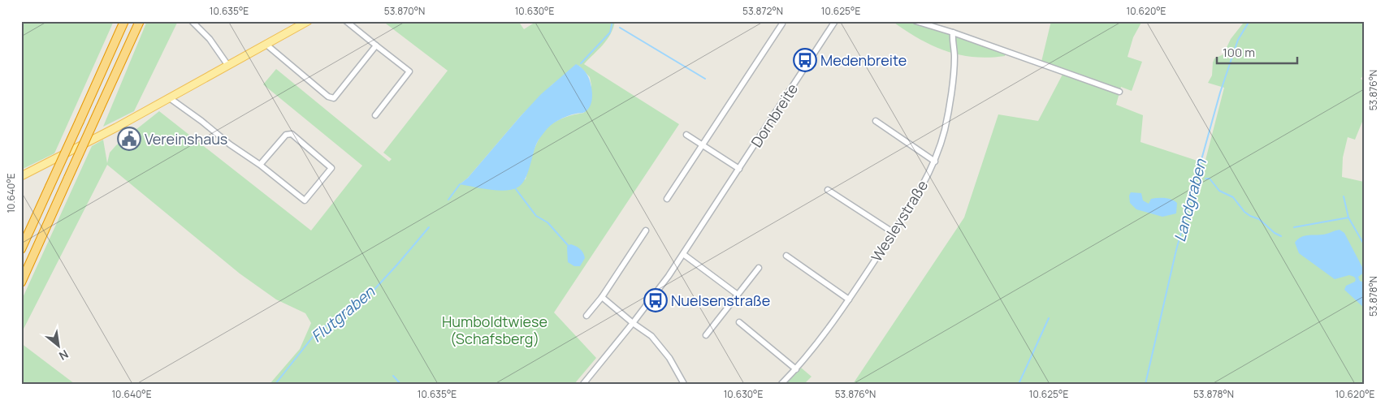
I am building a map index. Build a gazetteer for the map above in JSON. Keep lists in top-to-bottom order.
{
  "streets": {
    "street": ["Dornbreite", "Wesleystraße"]
  },
  "water": ["Landgraben", "Flutgraben"],
  "parks": ["Humboldtwiese (Schafsberg)"],
  "places": {
    "bus stop": ["Medenbreite", "Nuelsenstraße"],
    "public building": ["Vereinshaus"]
  },
  "scale_bar": "100 m",
  "north": "bottom right",
  "coordinates": [
    "10.635°E",
    "53.870°N",
    "10.630°E",
    "53.872°N",
    "10.625°E",
    "10.620°E",
    "53.876°N",
    "10.640°E",
    "53.878°N"
  ]
}
